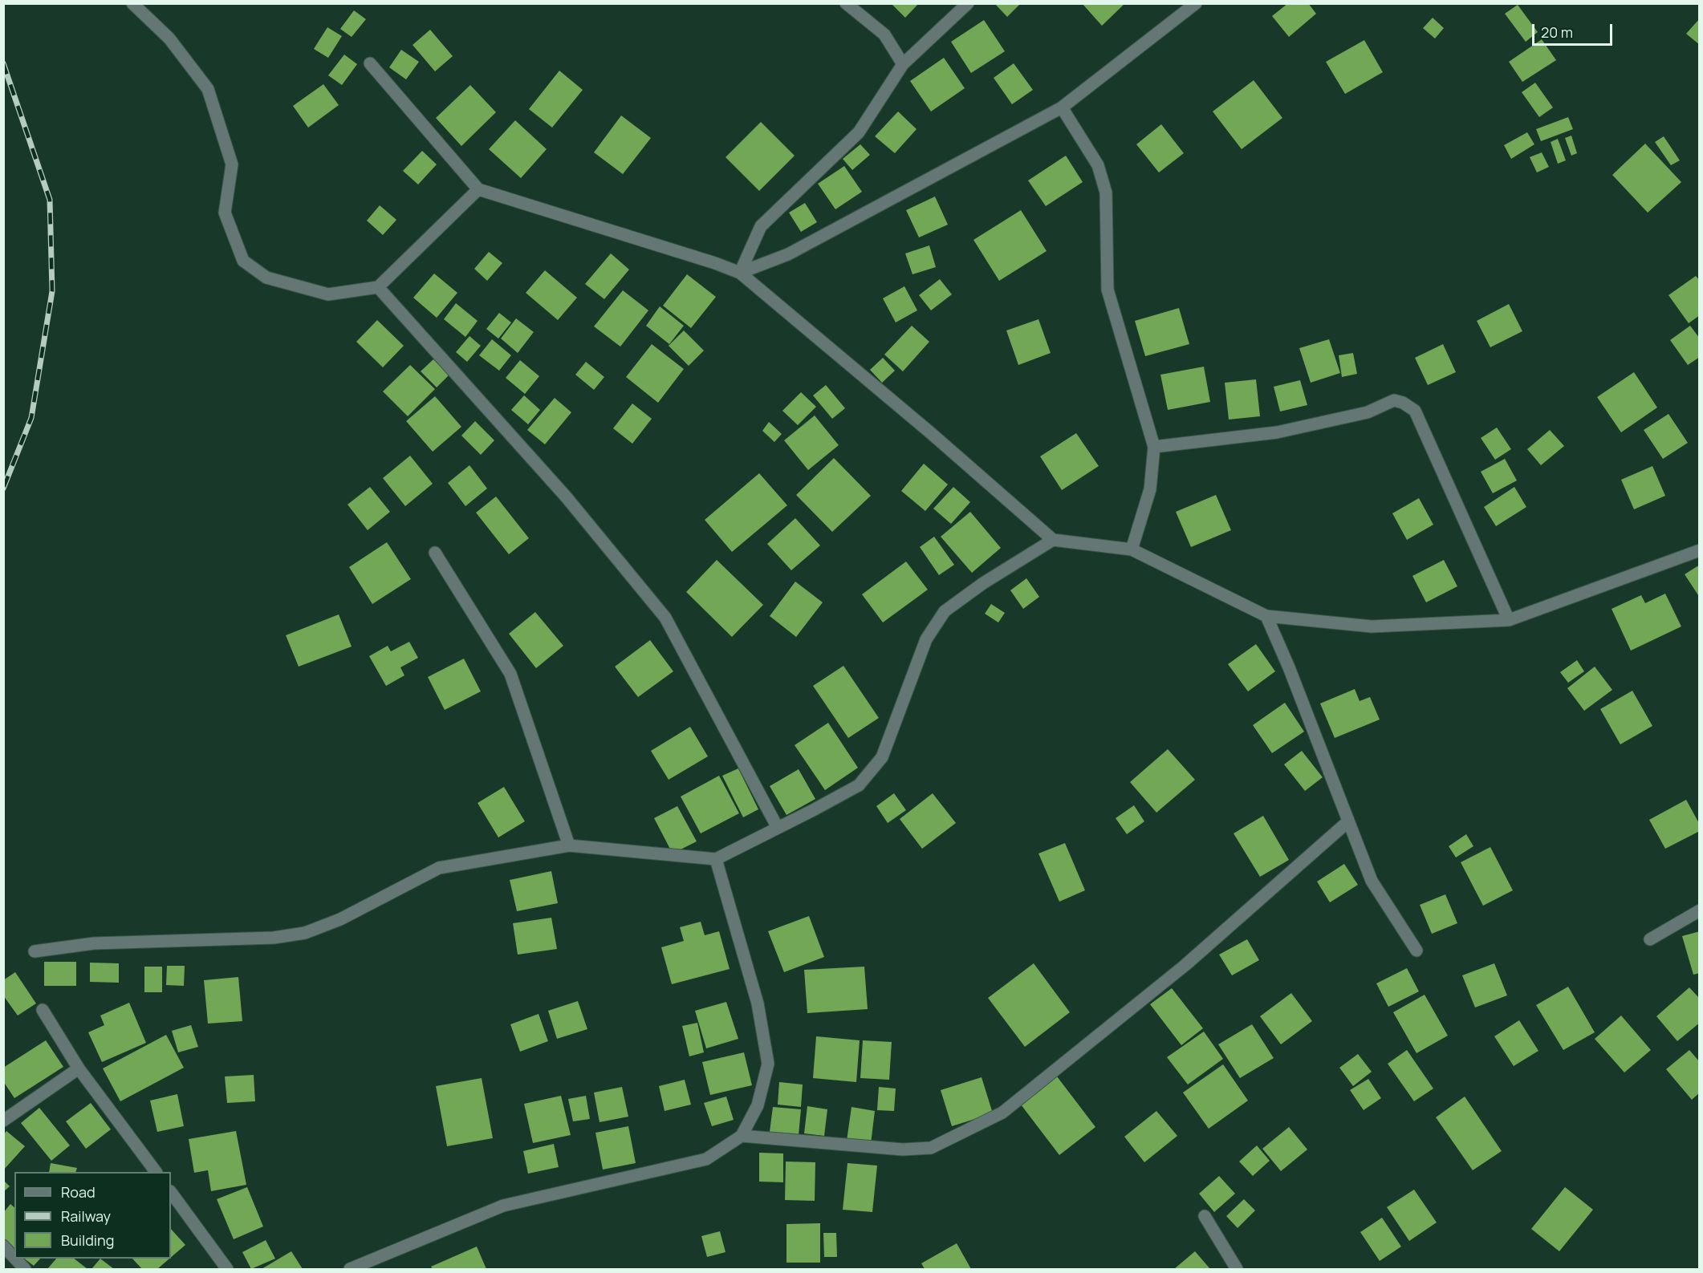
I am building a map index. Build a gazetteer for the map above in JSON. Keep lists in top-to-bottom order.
{
  "legend": ["Road", "Railway", "Building"],
  "scale_bar": "20 m"
}
